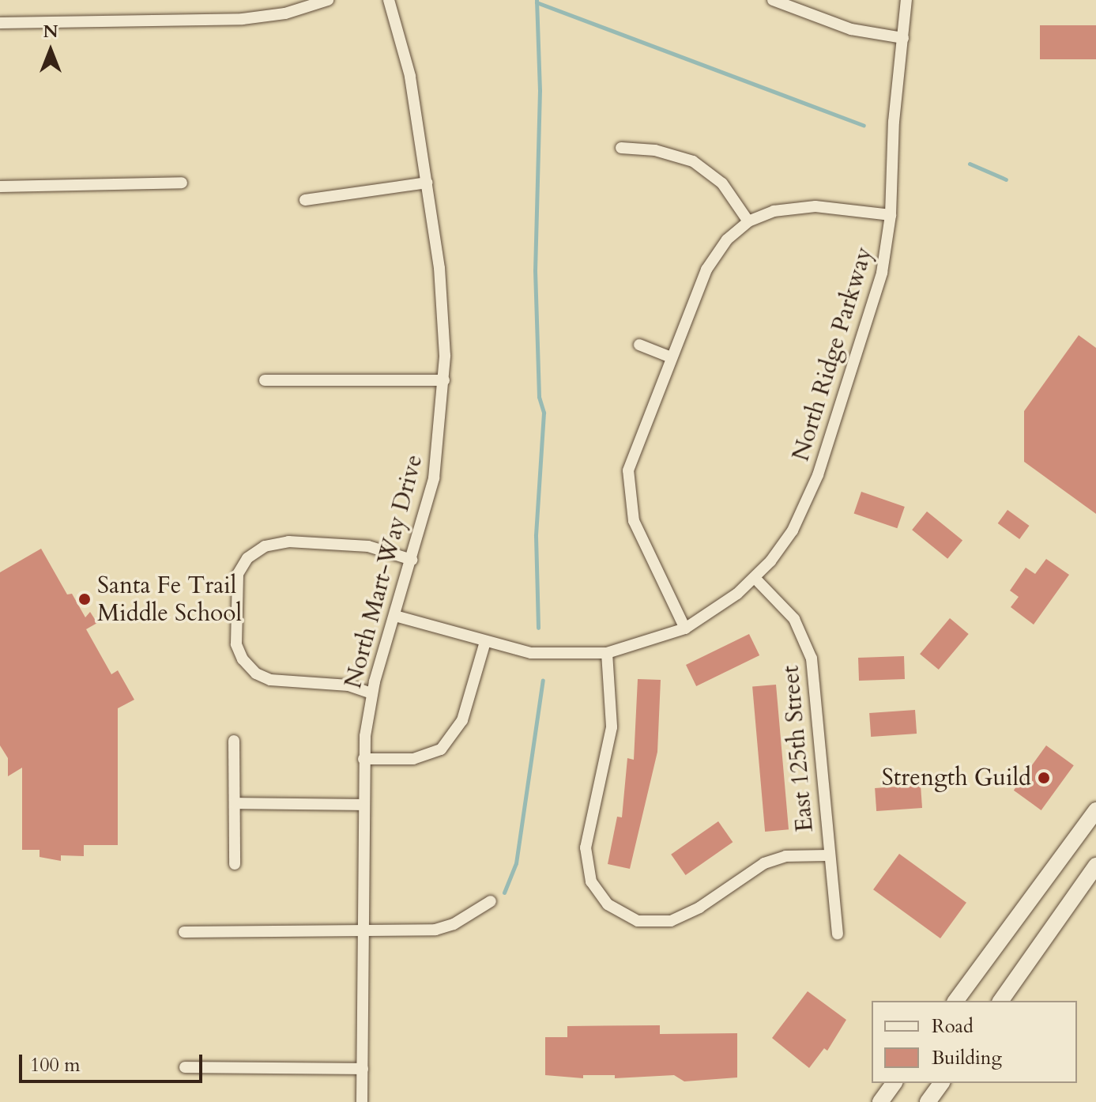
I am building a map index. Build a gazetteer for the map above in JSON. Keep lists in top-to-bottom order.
{
  "streets": {
    "street": ["North Ridge Parkway", "North Mart-Way Drive", "East 125th Street"]
  },
  "crossings": [
    ["North Ridge Parkway", "East 125th Street"]
  ],
  "places": ["Santa Fe Trail Middle School", "Strength Guild"],
  "legend": ["Road", "Building"],
  "scale_bar": "100 m",
  "north": "top"
}
